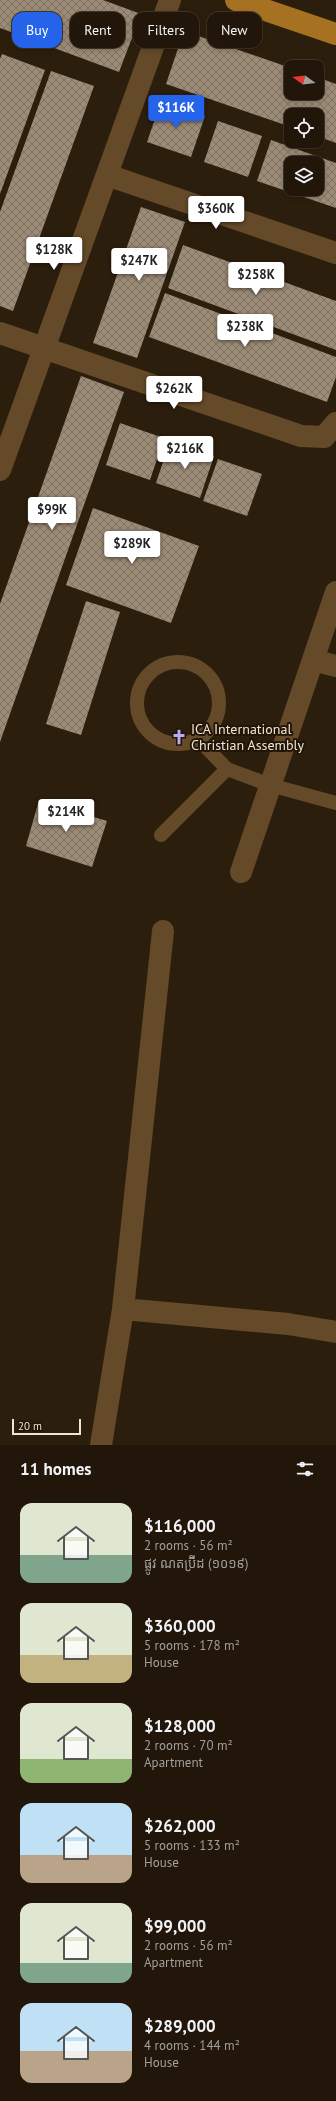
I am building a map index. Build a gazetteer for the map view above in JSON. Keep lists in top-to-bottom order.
{
  "places": {
    "church": ["ICA International Christian Assembly"]
  },
  "scale_bar": "20 m",
  "north": "left",
  "page": {
    "chip": [
      "Buy",
      "Rent",
      "Filters",
      "New"
    ],
    "price": [
      "$116K",
      "$360K",
      "$128K",
      "$247K",
      "$258K",
      "$238K",
      "$262K",
      "$216K",
      "$99K",
      "$289K",
      "$214K"
    ],
    "scale": "20 m",
    "heading": "11 homes",
    "list": [
      {
        "name": "$116,000",
        "note": "2 rooms · 56 m² · ផ្លូវ ណតប្រ៊ីដ (១០១៩)"
      },
      {
        "name": "$360,000",
        "note": "5 rooms · 178 m² · House"
      },
      {
        "name": "$128,000",
        "note": "2 rooms · 70 m² · Apartment"
      },
      {
        "name": "$262,000",
        "note": "5 rooms · 133 m² · House"
      },
      {
        "name": "$99,000",
        "note": "2 rooms · 56 m² · Apartment"
      },
      {
        "name": "$289,000",
        "note": "4 rooms · 144 m² · House"
      }
    ]
  }
}
